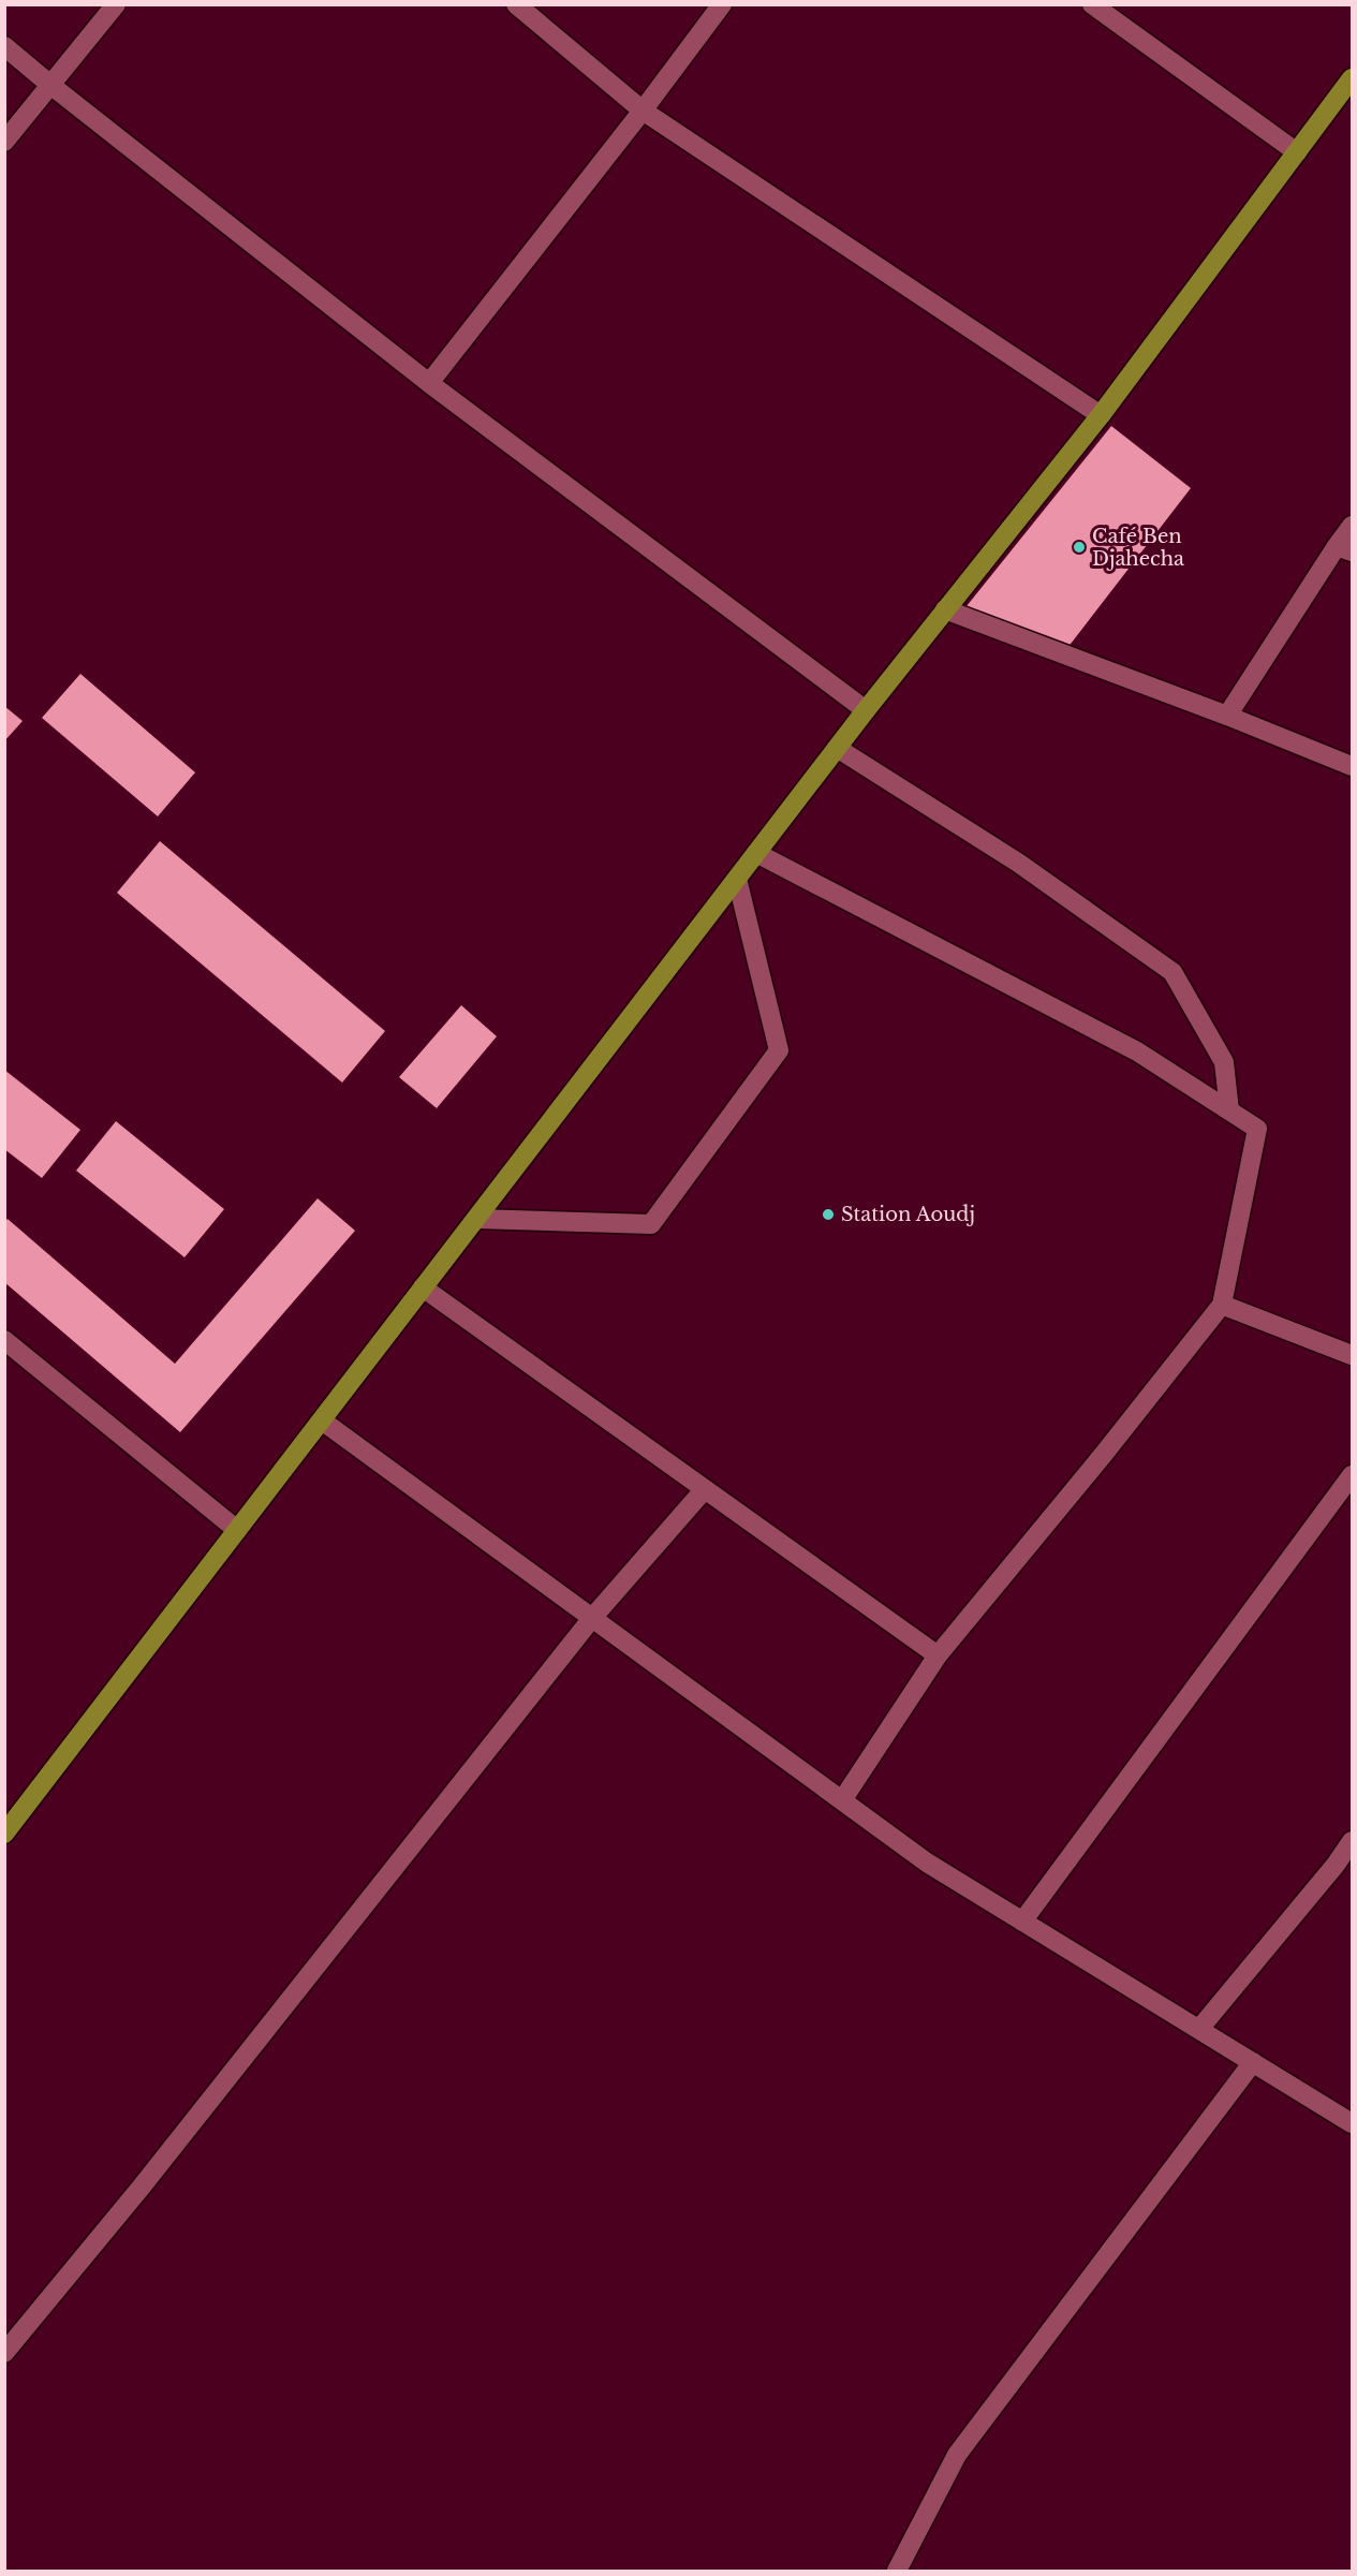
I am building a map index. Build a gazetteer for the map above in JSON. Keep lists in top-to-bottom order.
{
  "places": ["Café Ben Djahecha", "Station Aoudj"]
}
